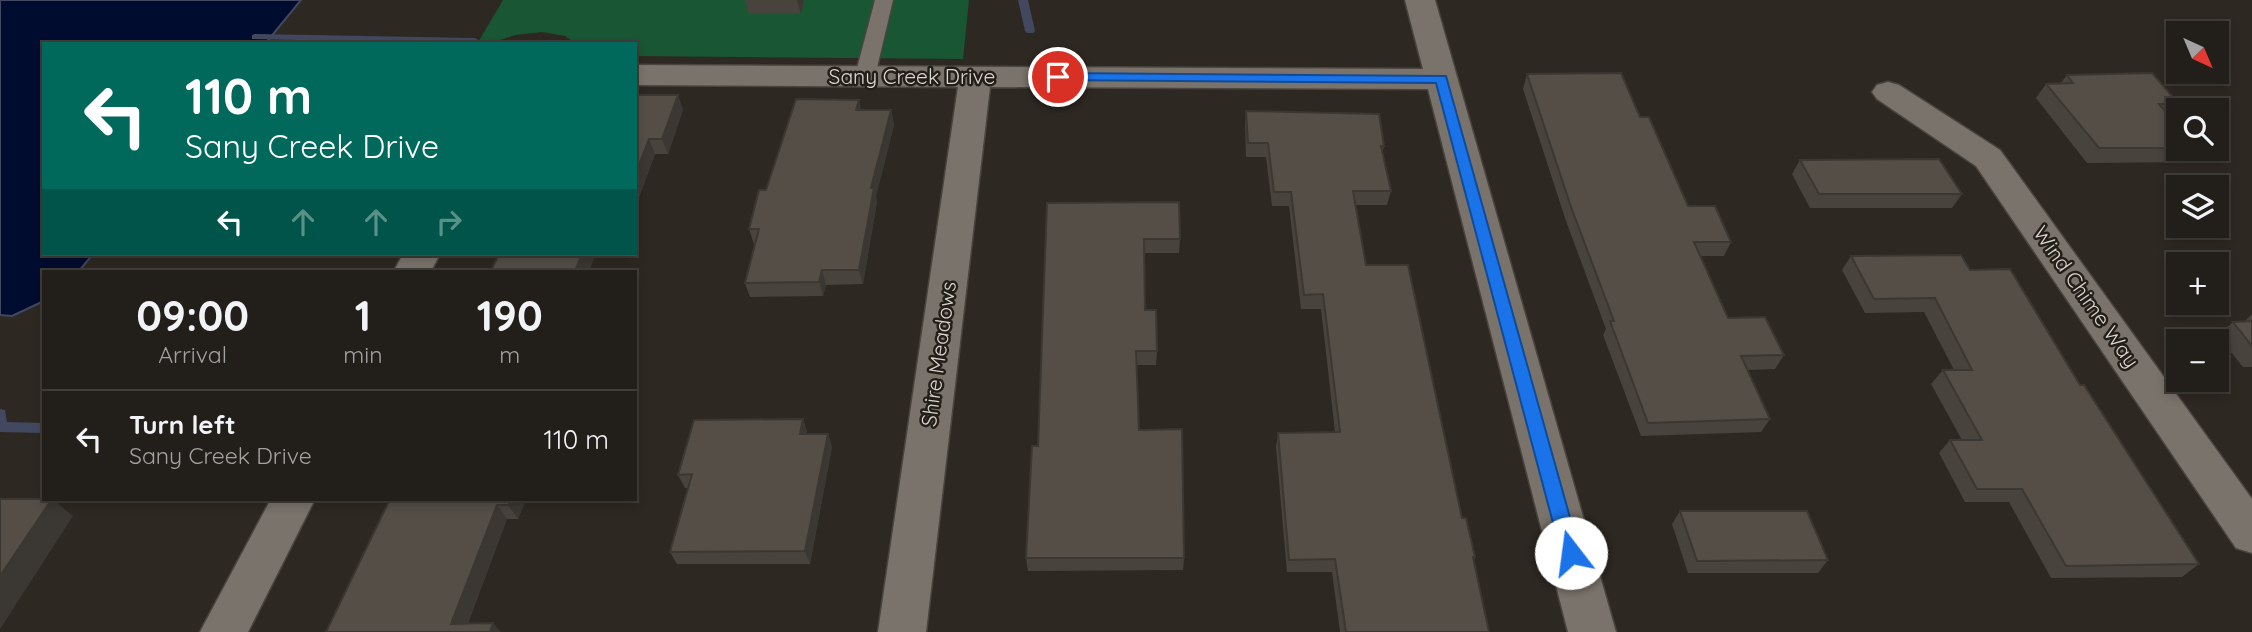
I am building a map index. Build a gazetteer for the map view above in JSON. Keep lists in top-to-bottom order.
{
  "streets": {
    "street": ["Sany Creek Drive", "Wind Chime Way", "Shire Meadows"]
  },
  "crossings": [
    ["Sany Creek Drive", "Shire Meadows"]
  ],
  "north": "bottom right",
  "page": {
    "map_buttons": ["+", "−"],
    "turn": ["110 m", "Sany Creek Drive"],
    "eta": [
      "09:00",
      "Arrival",
      "1",
      "min",
      "190",
      "m"
    ],
    "list": [
      {
        "name": "Turn left",
        "note": "Sany Creek Drive",
        "value": "110 m"
      }
    ]
  }
}
